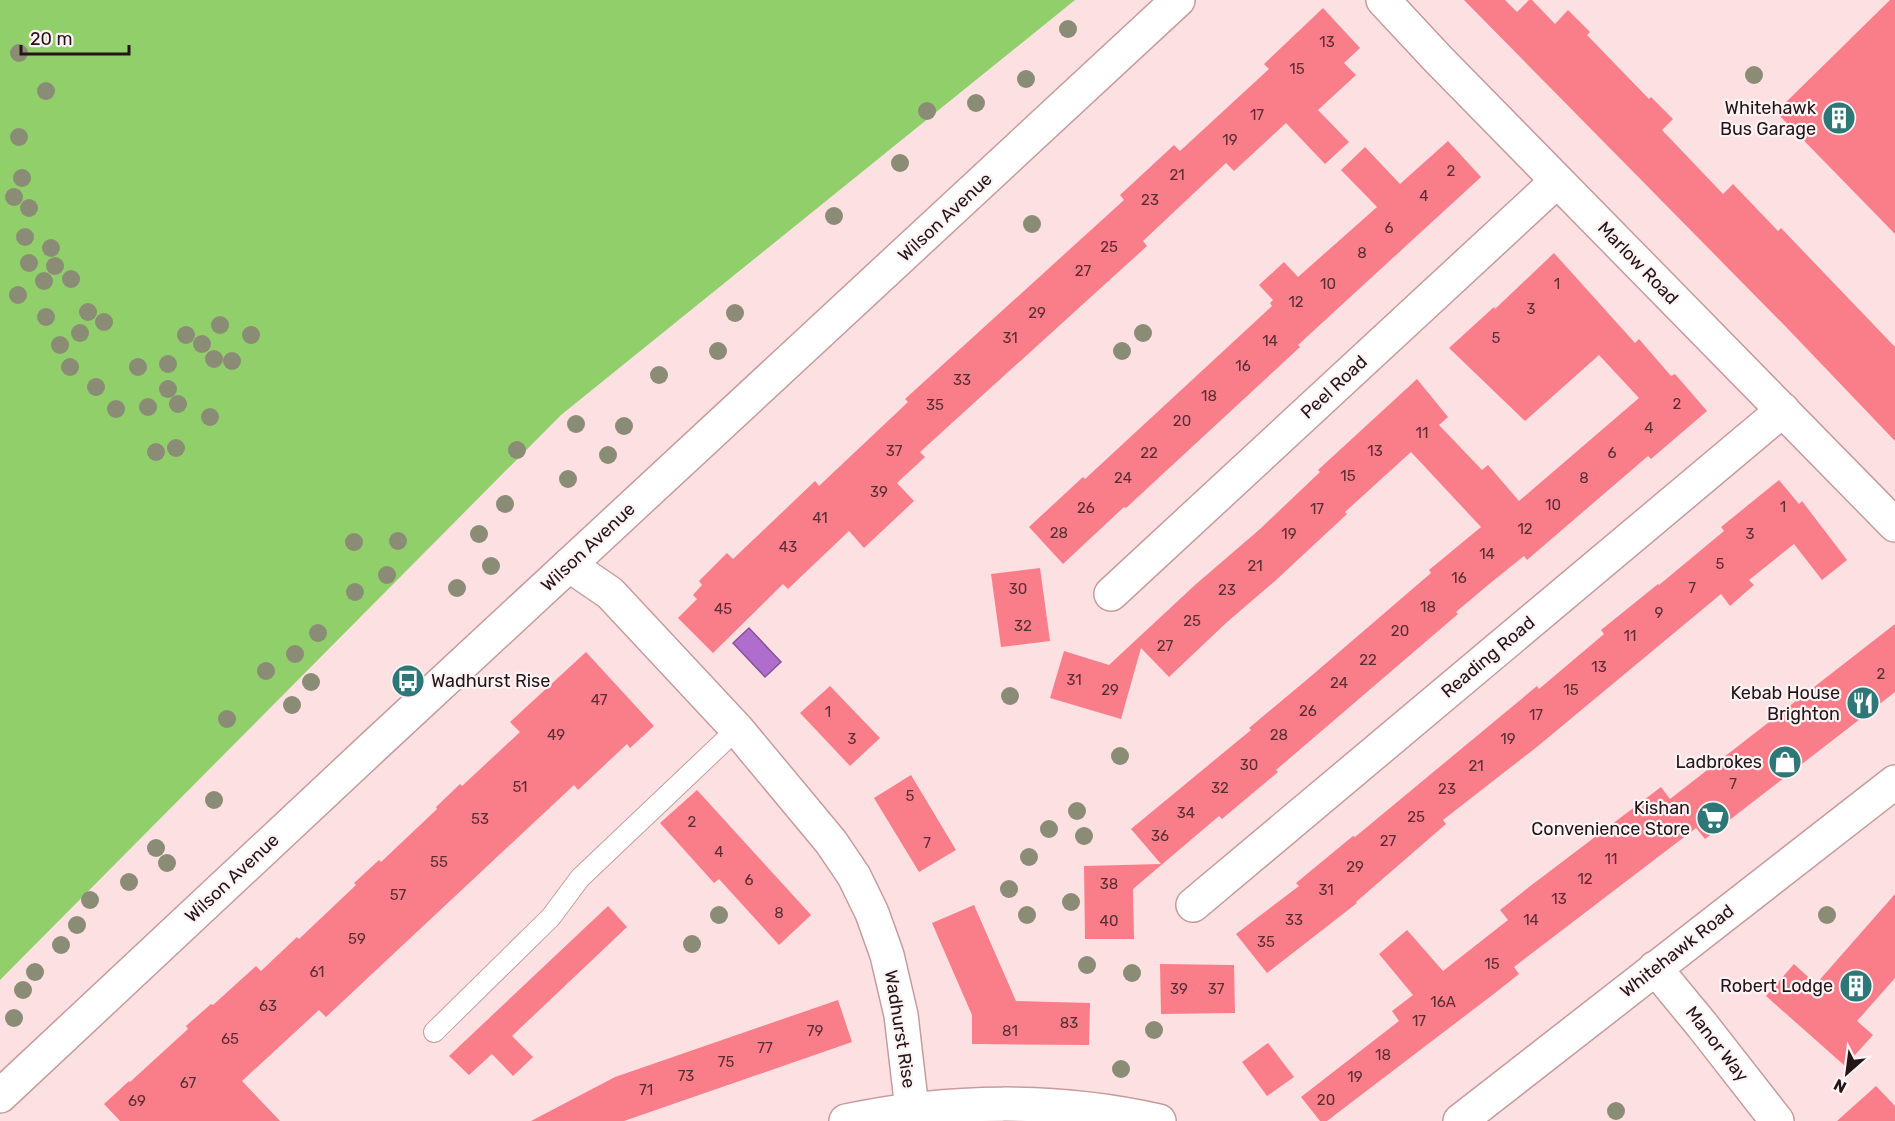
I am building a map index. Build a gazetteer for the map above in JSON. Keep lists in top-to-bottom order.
{
  "streets": {
    "street": [
      "Wilson Avenue",
      "Marlow Road",
      "Peel Road",
      "Reading Road",
      "Whitehawk Road",
      "Wadhurst Rise",
      "Manor Way"
    ]
  },
  "crossings": [
    ["Wilson Avenue", "Wadhurst Rise"],
    ["Marlow Road", "Peel Road"],
    ["Marlow Road", "Reading Road"],
    ["Whitehawk Road", "Manor Way"]
  ],
  "places": {
    "building": ["Whitehawk Bus Garage", "Robert Lodge"],
    "bus stop": ["Wadhurst Rise"],
    "restaurant": ["Kebab House Brighton"],
    "shop": ["Ladbrokes"],
    "supermarket": ["Kishan Convenience Store"]
  },
  "house_numbers": [
    "13",
    "15",
    "17",
    "19",
    "2",
    "21",
    "4",
    "23",
    "6",
    "25",
    "8",
    "27",
    "10",
    "1",
    "12",
    "3",
    "29",
    "31",
    "5",
    "14",
    "16",
    "33",
    "18",
    "2",
    "35",
    "20",
    "4",
    "11",
    "37",
    "13",
    "22",
    "6",
    "15",
    "24",
    "8",
    "39",
    "10",
    "1",
    "26",
    "17",
    "41",
    "12",
    "28",
    "19",
    "3",
    "43",
    "14",
    "5",
    "21",
    "16",
    "7",
    "30",
    "23",
    "18",
    "45",
    "9",
    "25",
    "32",
    "20",
    "11",
    "27",
    "22",
    "13",
    "2",
    "31",
    "24",
    "29",
    "15",
    "47",
    "26",
    "1",
    "17",
    "49",
    "28",
    "3",
    "19",
    "30",
    "21",
    "7",
    "51",
    "32",
    "23",
    "5",
    "34",
    "25",
    "53",
    "2",
    "36",
    "27",
    "7",
    "4",
    "11",
    "55",
    "29",
    "12",
    "6",
    "38",
    "31",
    "57",
    "13",
    "8",
    "33",
    "14",
    "40",
    "59",
    "35",
    "15",
    "61",
    "39",
    "37",
    "16A",
    "63",
    "17",
    "83",
    "79",
    "81",
    "65",
    "77",
    "18",
    "75",
    "73",
    "19",
    "67",
    "71",
    "20",
    "69"
  ],
  "scale_bar": "20 m",
  "north": "bottom left"
}
